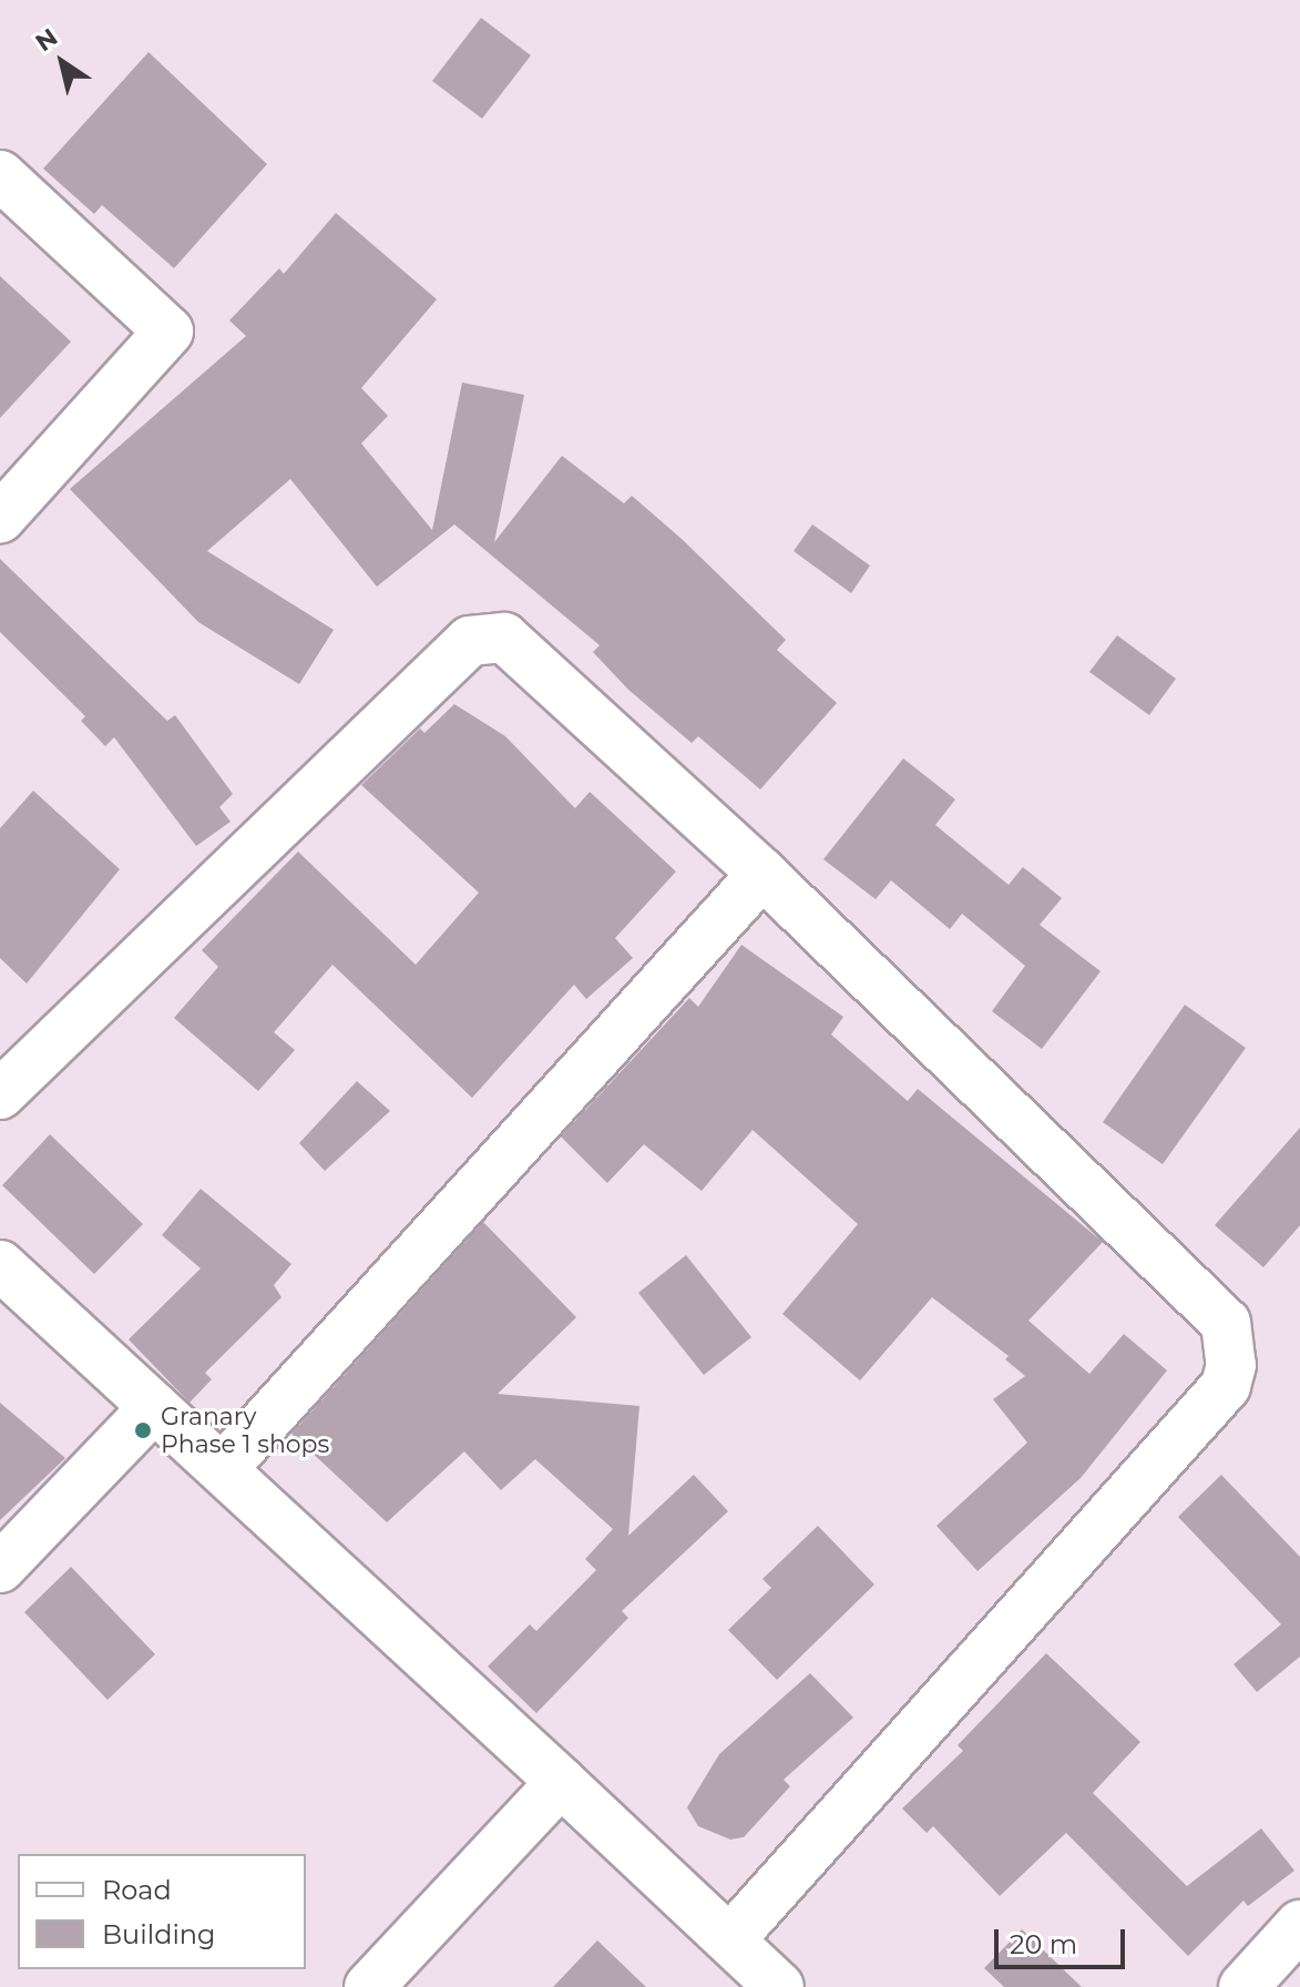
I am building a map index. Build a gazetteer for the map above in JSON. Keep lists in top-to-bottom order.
{
  "places": ["Granary Phase 1 shops"],
  "legend": ["Road", "Building"],
  "scale_bar": "20 m",
  "north": "top left"
}
